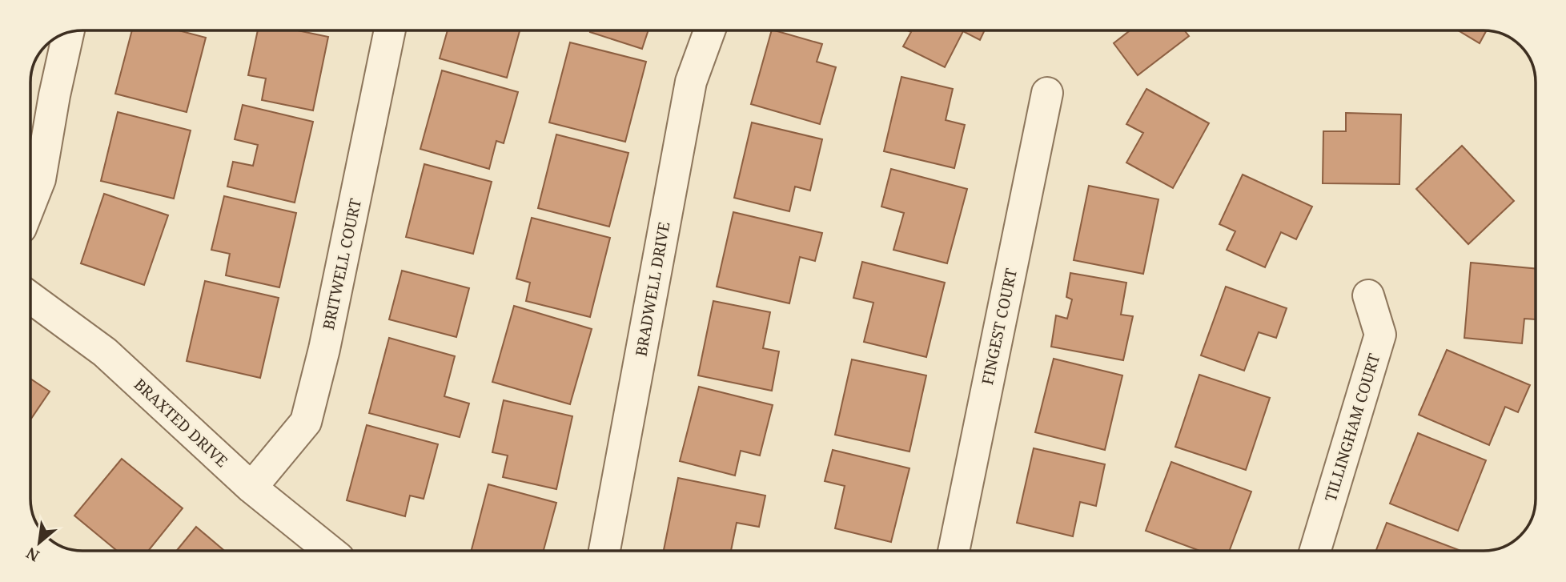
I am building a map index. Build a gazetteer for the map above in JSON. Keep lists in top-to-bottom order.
{
  "streets": {
    "street": [
      "BRITWELL COURT",
      "BRADWELL DRIVE",
      "FINGEST COURT",
      "BRAXTED DRIVE",
      "TILLINGHAM COURT"
    ]
  },
  "crossings": [
    ["BRITWELL COURT", "BRAXTED DRIVE"]
  ],
  "north": "bottom left"
}
